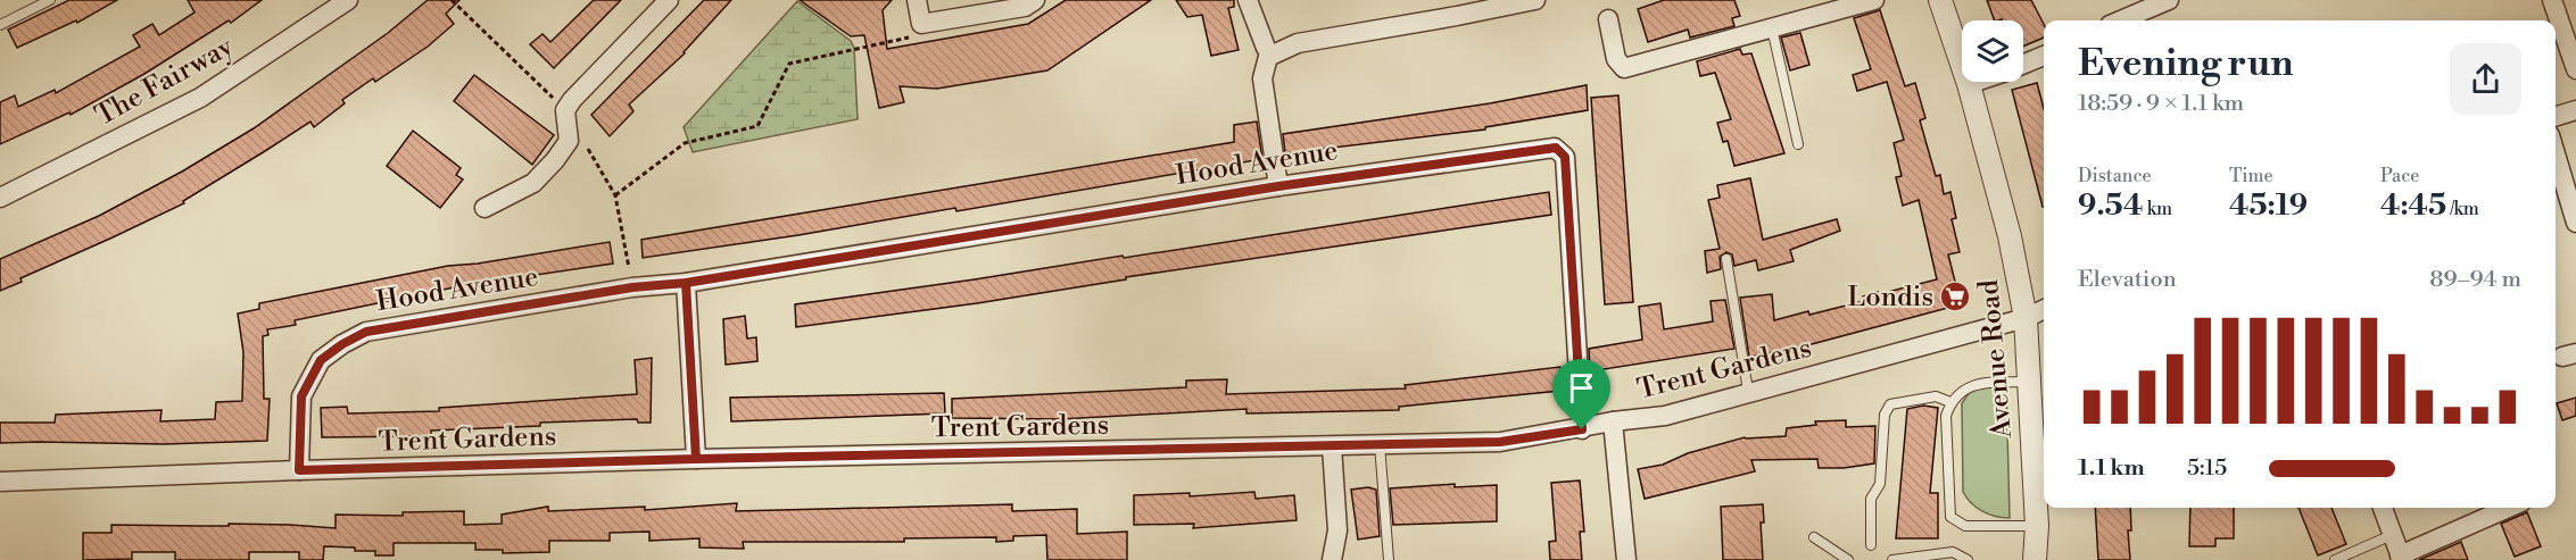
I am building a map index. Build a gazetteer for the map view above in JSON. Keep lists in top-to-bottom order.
{
  "streets": {
    "street": [
      "The Fairway",
      "Hood Avenue",
      "Avenue Road",
      "Trent Gardens"
    ]
  },
  "crossings": [
    ["Hood Avenue", "Trent Gardens"],
    ["Avenue Road", "Trent Gardens"]
  ],
  "places": {
    "supermarket": ["Londis"]
  },
  "page": {
    "heading": ["Evening run", "18:59 · 9 × 1.1 km"],
    "stats": [
      ["Distance", "9.54 km"],
      ["Time", "45:19"],
      ["Pace", "4:45 /km"]
    ],
    "chart": ["Elevation", "89–94 m"],
    "list": [
      {
        "name": "1.1 km",
        "note": "5:15"
      }
    ]
  }
}
